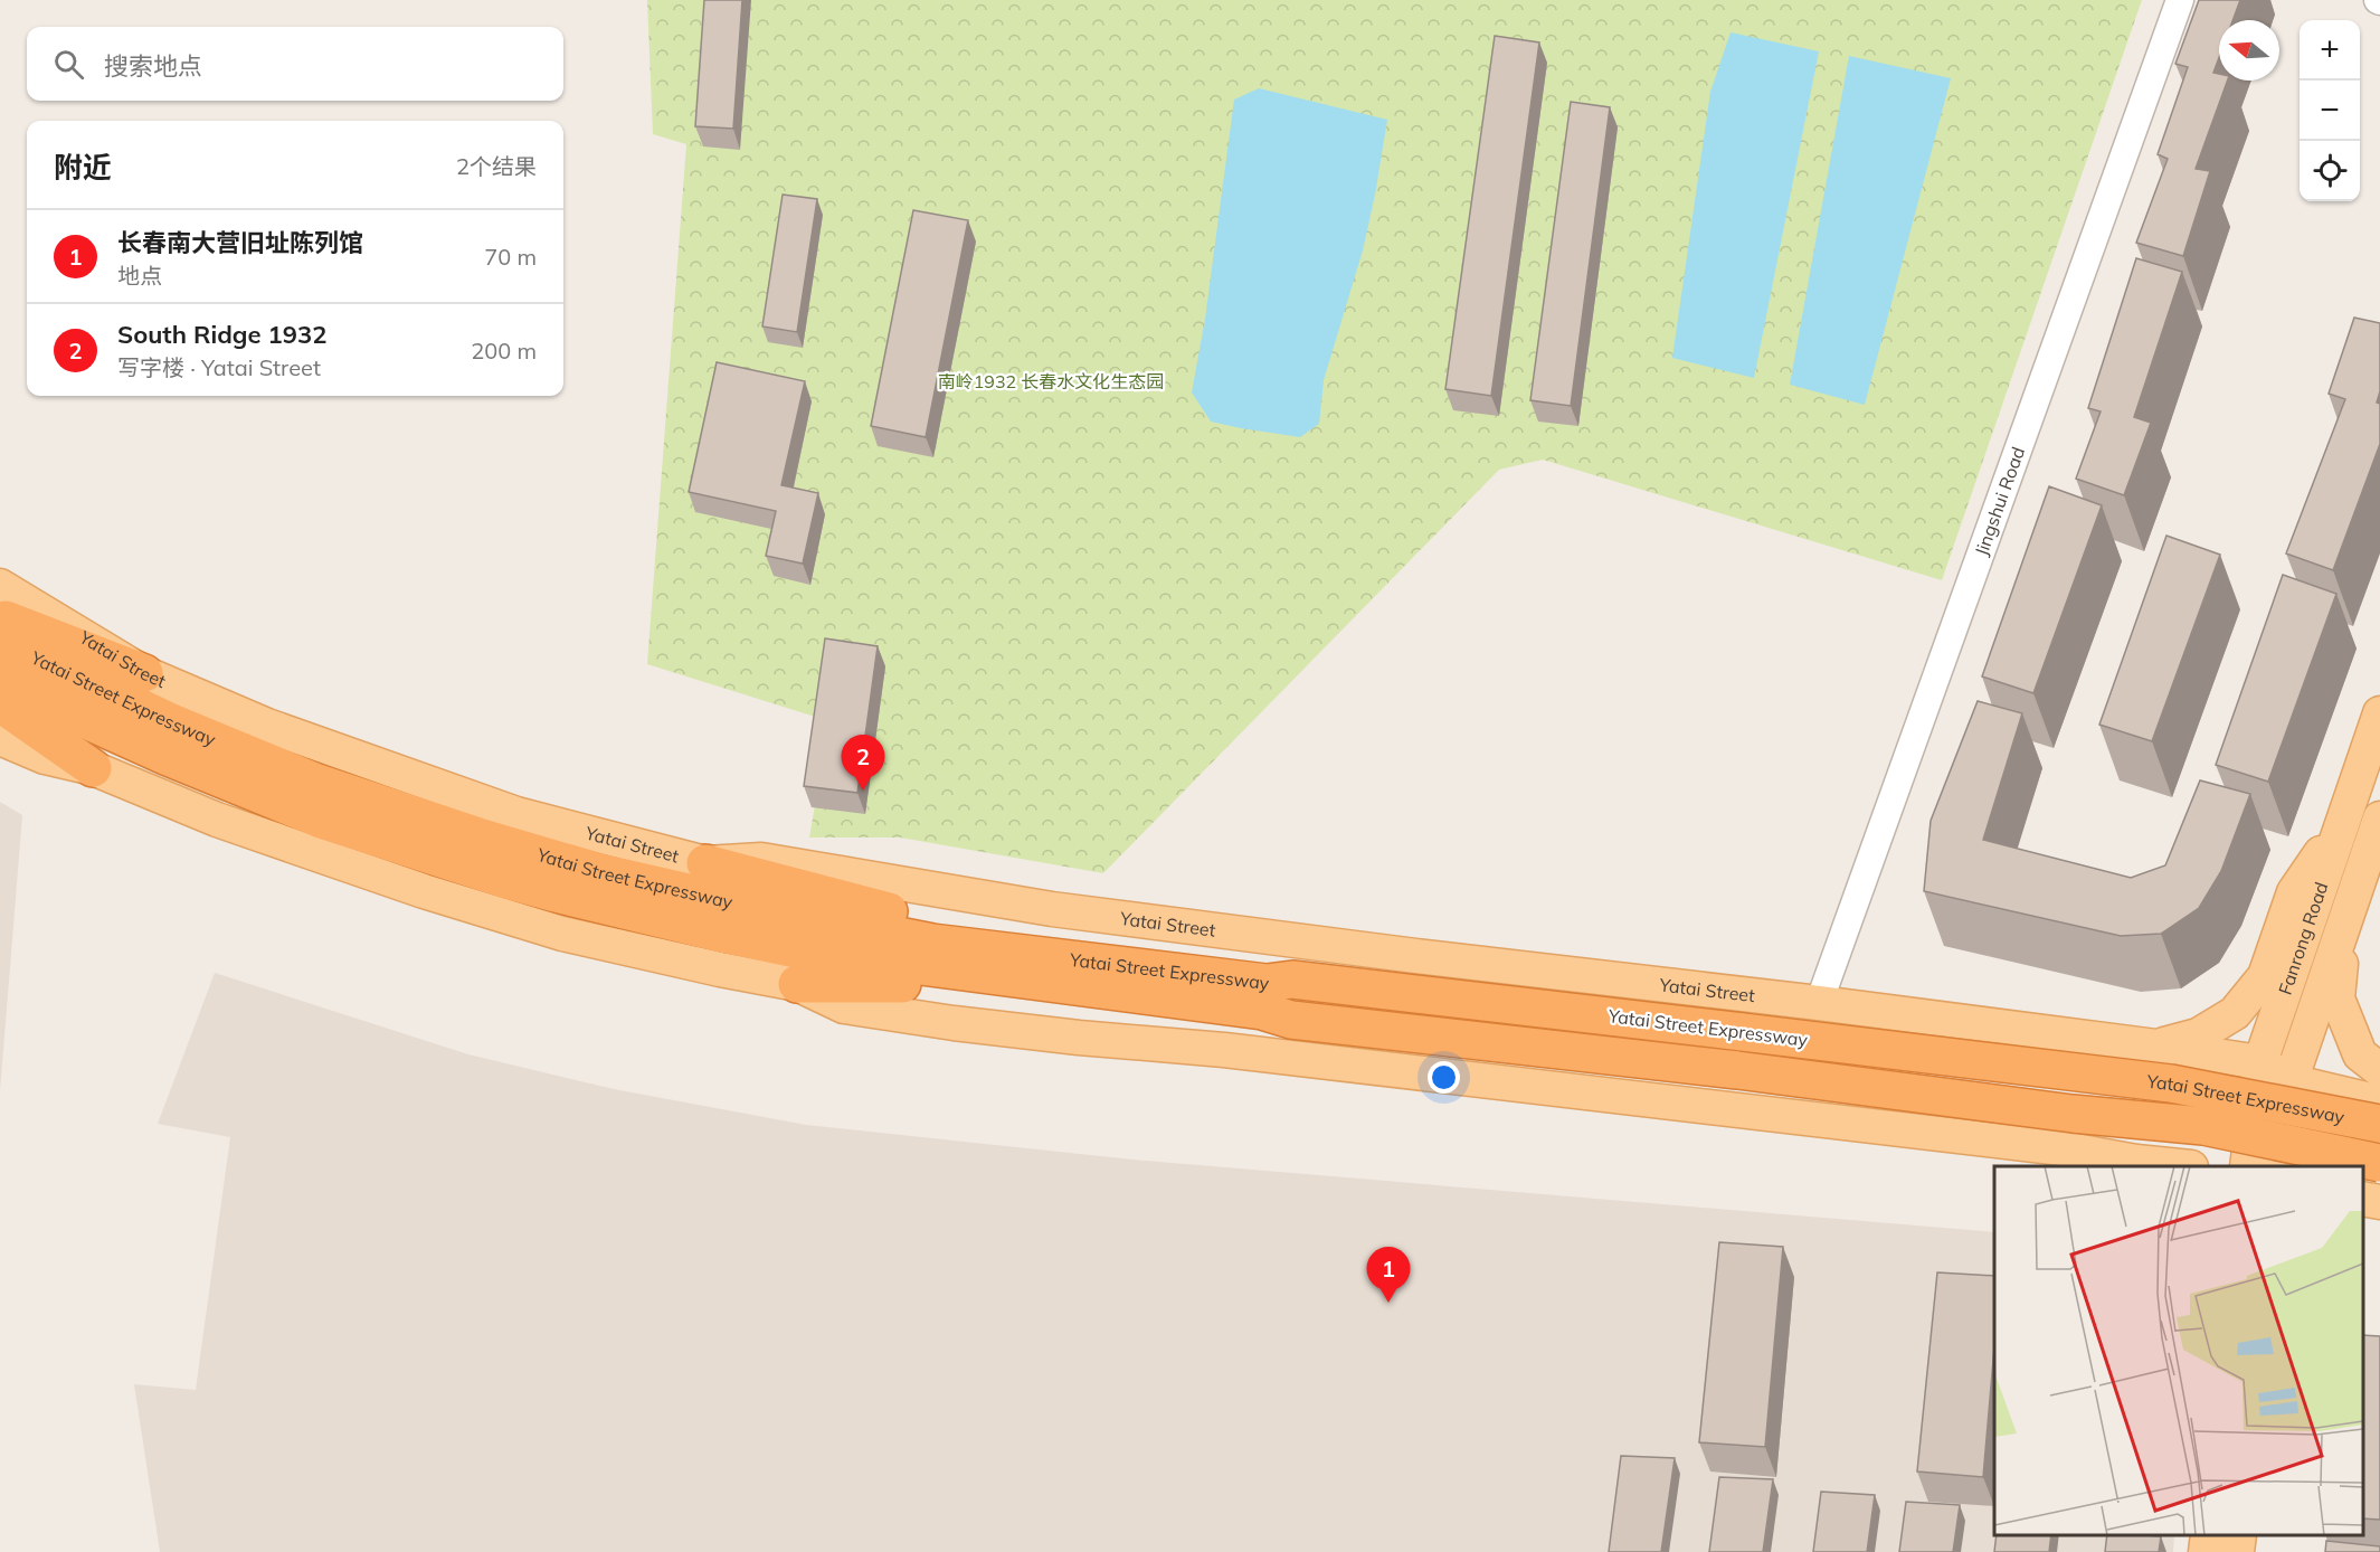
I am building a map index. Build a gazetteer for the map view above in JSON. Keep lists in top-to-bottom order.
{
  "streets": {
    "highway": ["Yatai Street Expressway"],
    "main road": ["Yatai Street", "Fanrong Road"],
    "street": ["Jingshui Road"]
  },
  "crossings": [
    ["Jingshui Road", "Yatai Street"],
    ["Yatai Street", "Fanrong Road"]
  ],
  "parks": ["南岭1932 长春水文化生态园"],
  "north": "left",
  "page": {
    "map_buttons": ["+", "−"],
    "search": "搜索地点",
    "heading": ["附近", "2个结果"],
    "list": [
      {
        "mark": "1",
        "name": "长春南大营旧址陈列馆",
        "note": "地点",
        "value": "70 m"
      },
      {
        "mark": "2",
        "name": "South Ridge 1932",
        "note": "写字楼 · Yatai Street",
        "value": "200 m"
      }
    ],
    "pins": ["2", "1"]
  }
}
